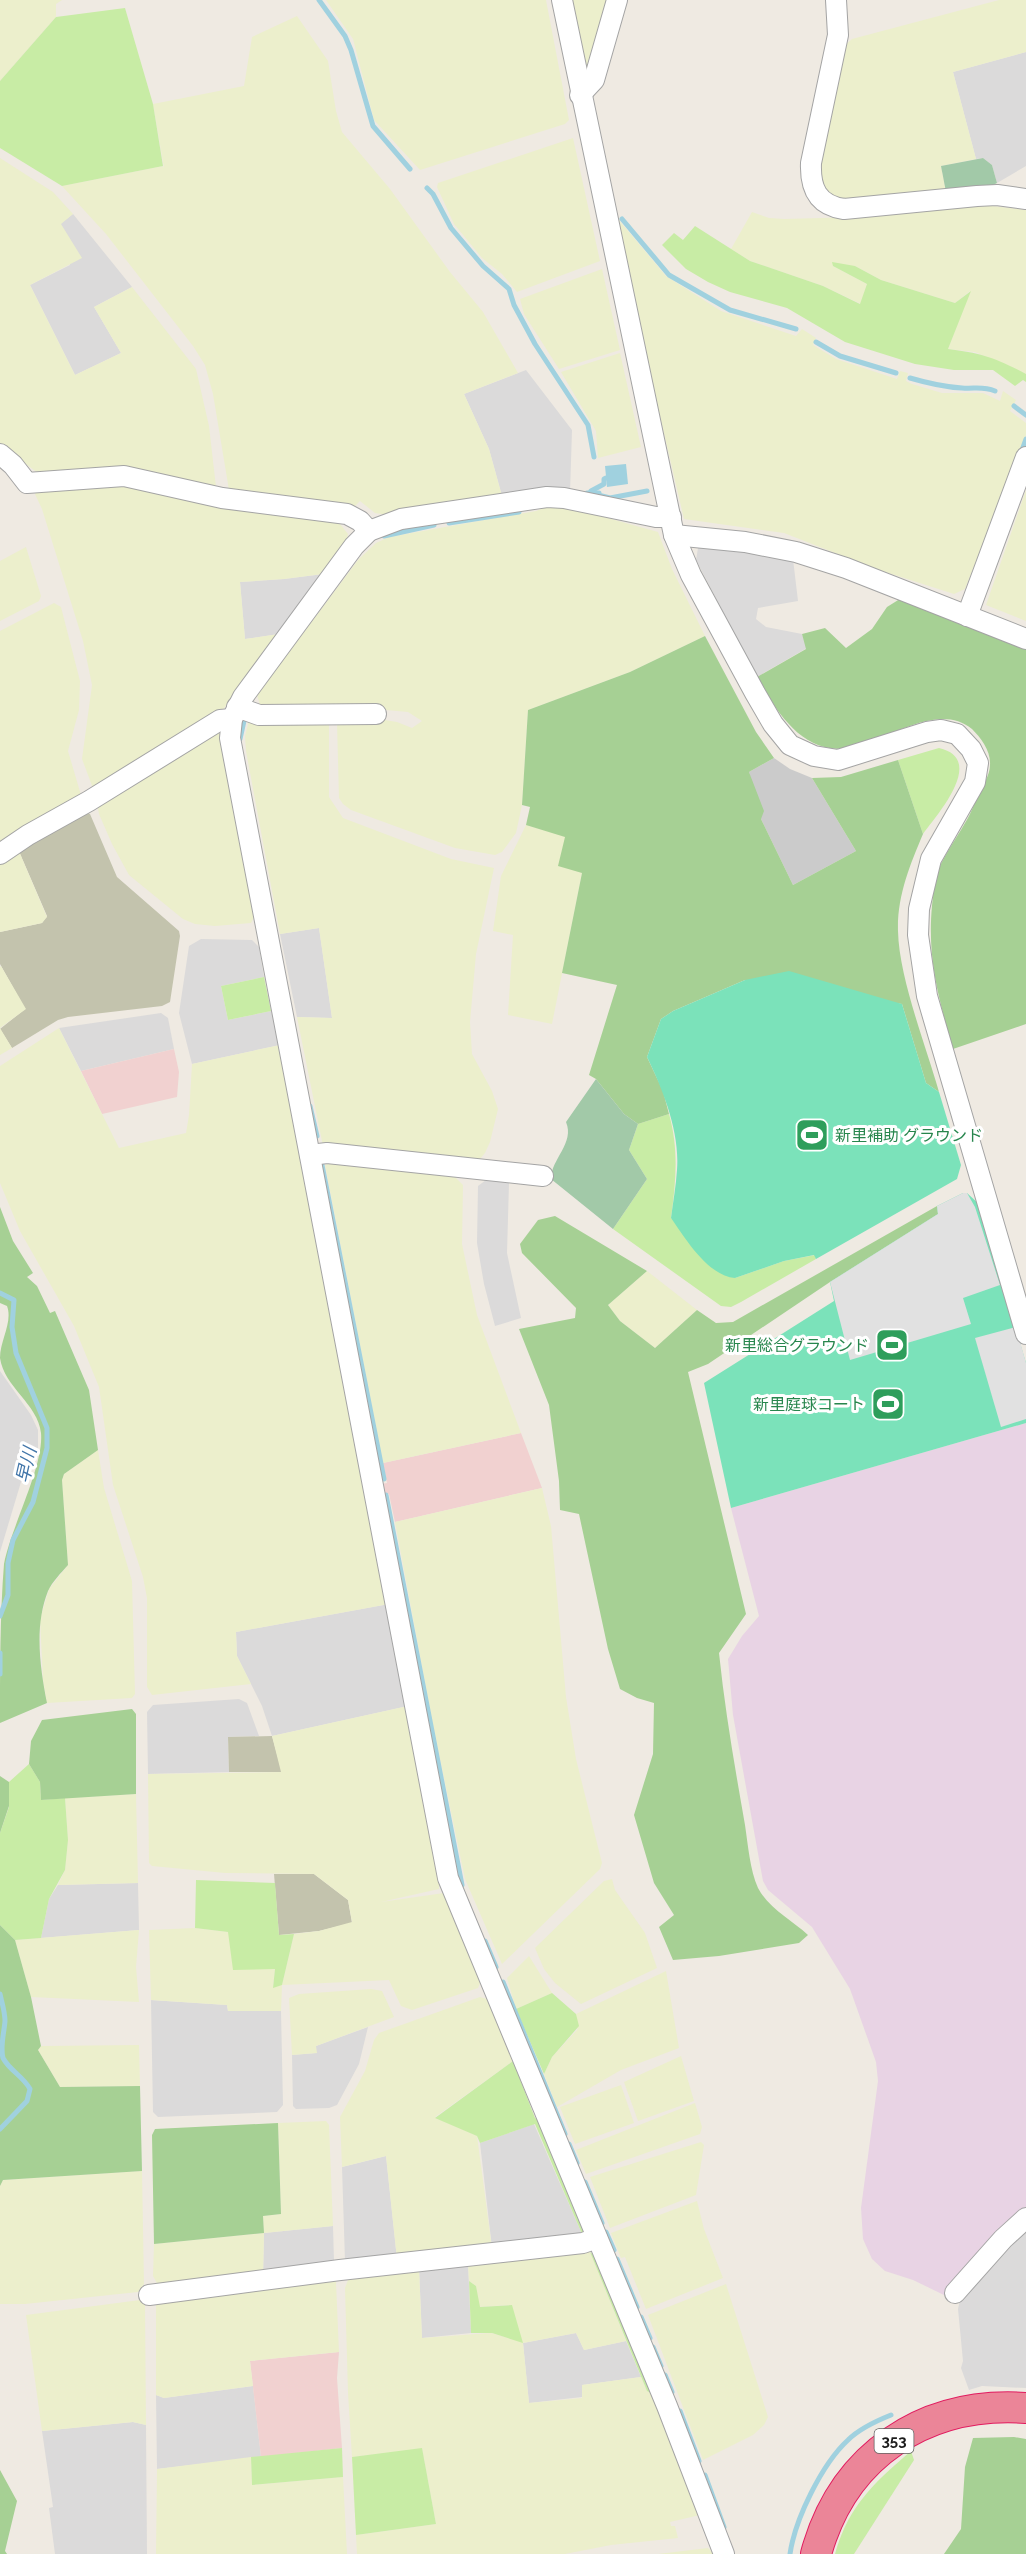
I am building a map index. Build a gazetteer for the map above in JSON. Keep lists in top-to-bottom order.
{
  "streets": {
    "highway": ["353"]
  },
  "water": ["早川"],
  "places": {
    "sports": ["新里補助 グラウンド", "新里総合グラウンド", "新里庭球コート"]
  }
}
